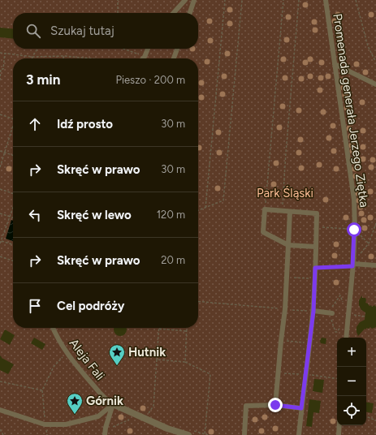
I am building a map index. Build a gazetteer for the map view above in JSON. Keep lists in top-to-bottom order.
{
  "streets": {
    "street": ["Promenada generała Jerzego Ziętka", "Aleja Fali"]
  },
  "parks": ["Park Śląski"],
  "places": {
    "place": ["Hutnik", "Górnik"]
  },
  "page": {
    "search": "Szukaj tutaj",
    "heading": ["3 min", "Pieszo · 200 m"],
    "list": [
      ["Idź prosto", "30 m"],
      ["Skręć w prawo", "30 m"],
      ["Skręć w lewo", "120 m"],
      ["Skręć w prawo", "20 m"],
      "Cel podróży"
    ],
    "map_buttons": ["+", "−"]
  }
}
